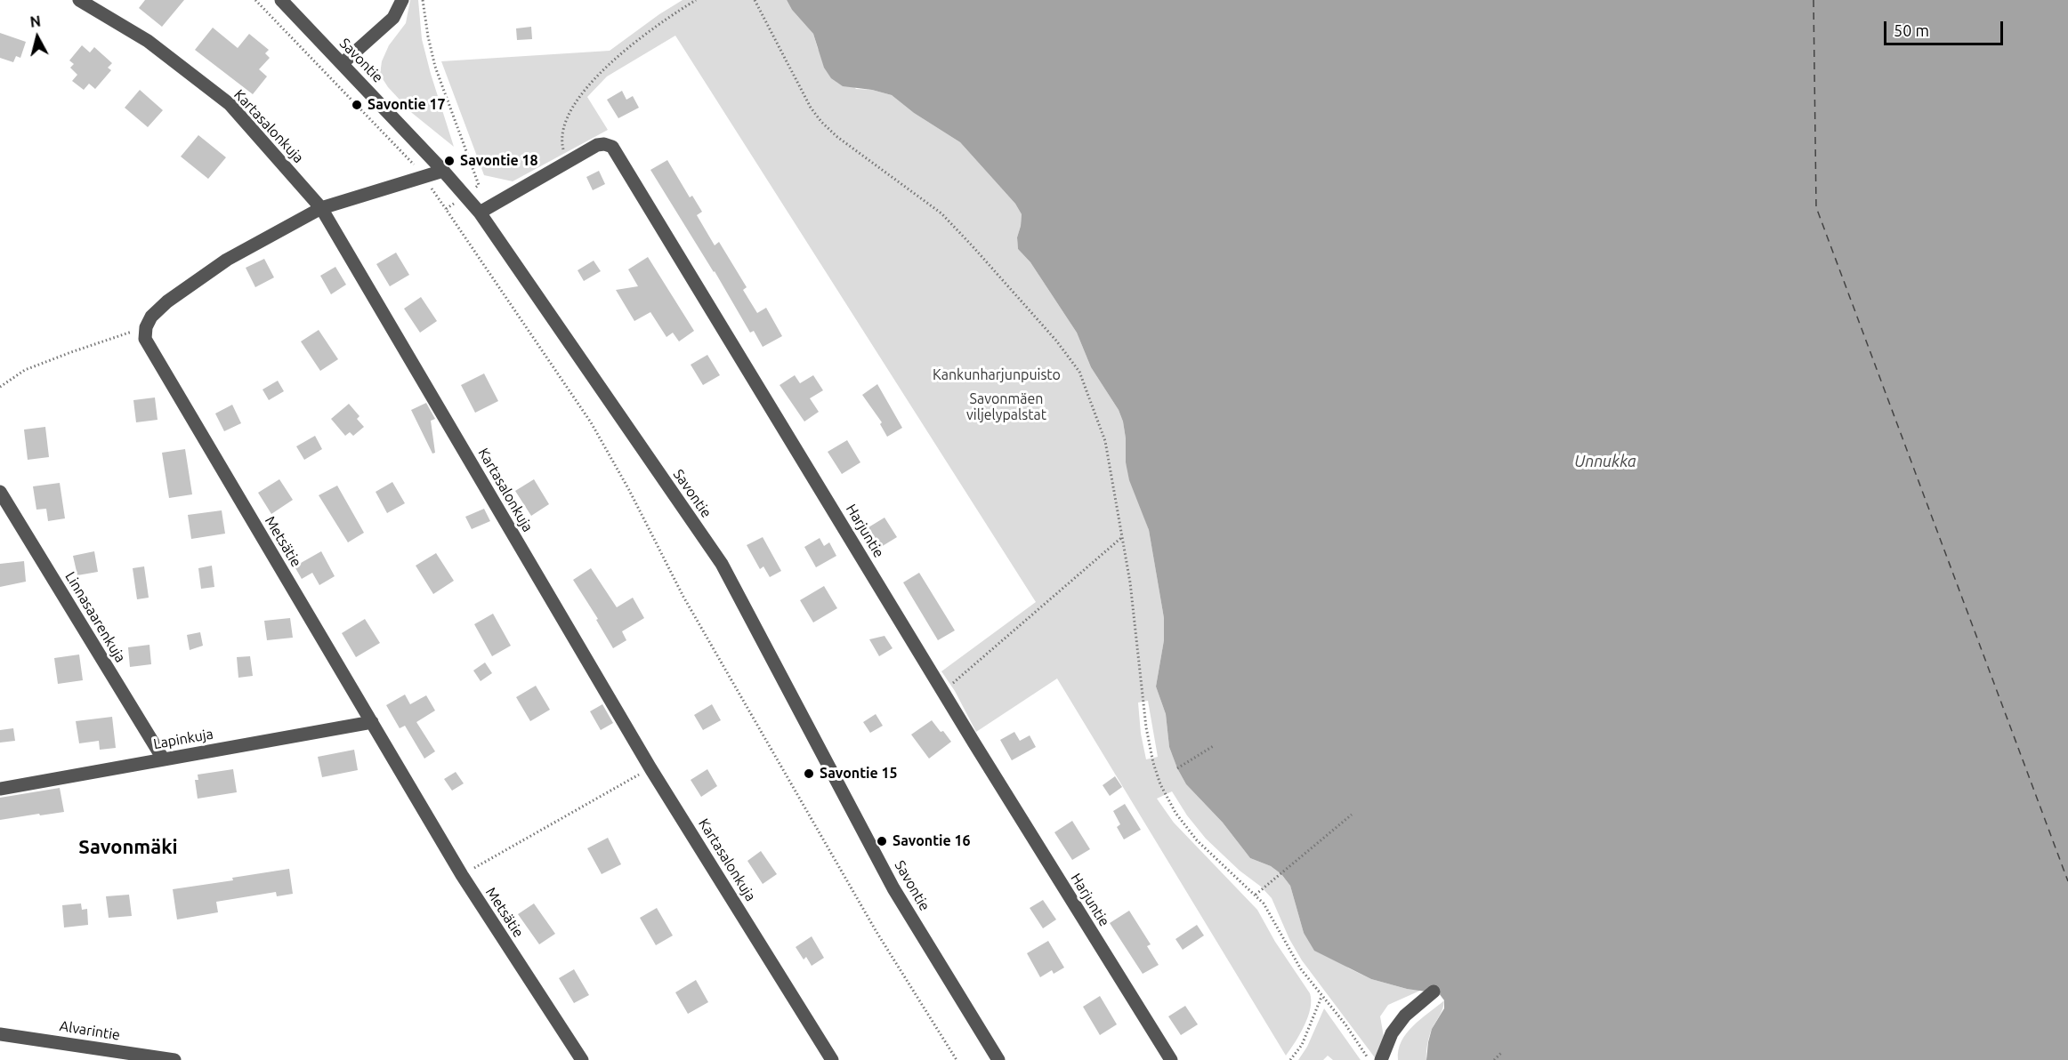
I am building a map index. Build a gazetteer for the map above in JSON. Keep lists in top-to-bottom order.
{
  "streets": {
    "street": [
      "Savontie",
      "Kartasalonkuja",
      "Harjuntie",
      "Metsätie",
      "Linnasaarenkuja",
      "Lapinkuja",
      "Alvarintie"
    ]
  },
  "crossings": [
    ["Savontie", "Harjuntie"],
    ["Metsätie", "Lapinkuja"],
    ["Linnasaarenkuja", "Lapinkuja"]
  ],
  "districts": ["Savonmäki"],
  "water": ["Unnukka"],
  "parks": ["Kankunharjunpuisto", "Savonmäen viljelypalstat"],
  "places": [
    "Savontie 17",
    "Savontie 18",
    "Savontie 15",
    "Savontie 16"
  ],
  "scale_bar": "50 m",
  "north": "top"
}
